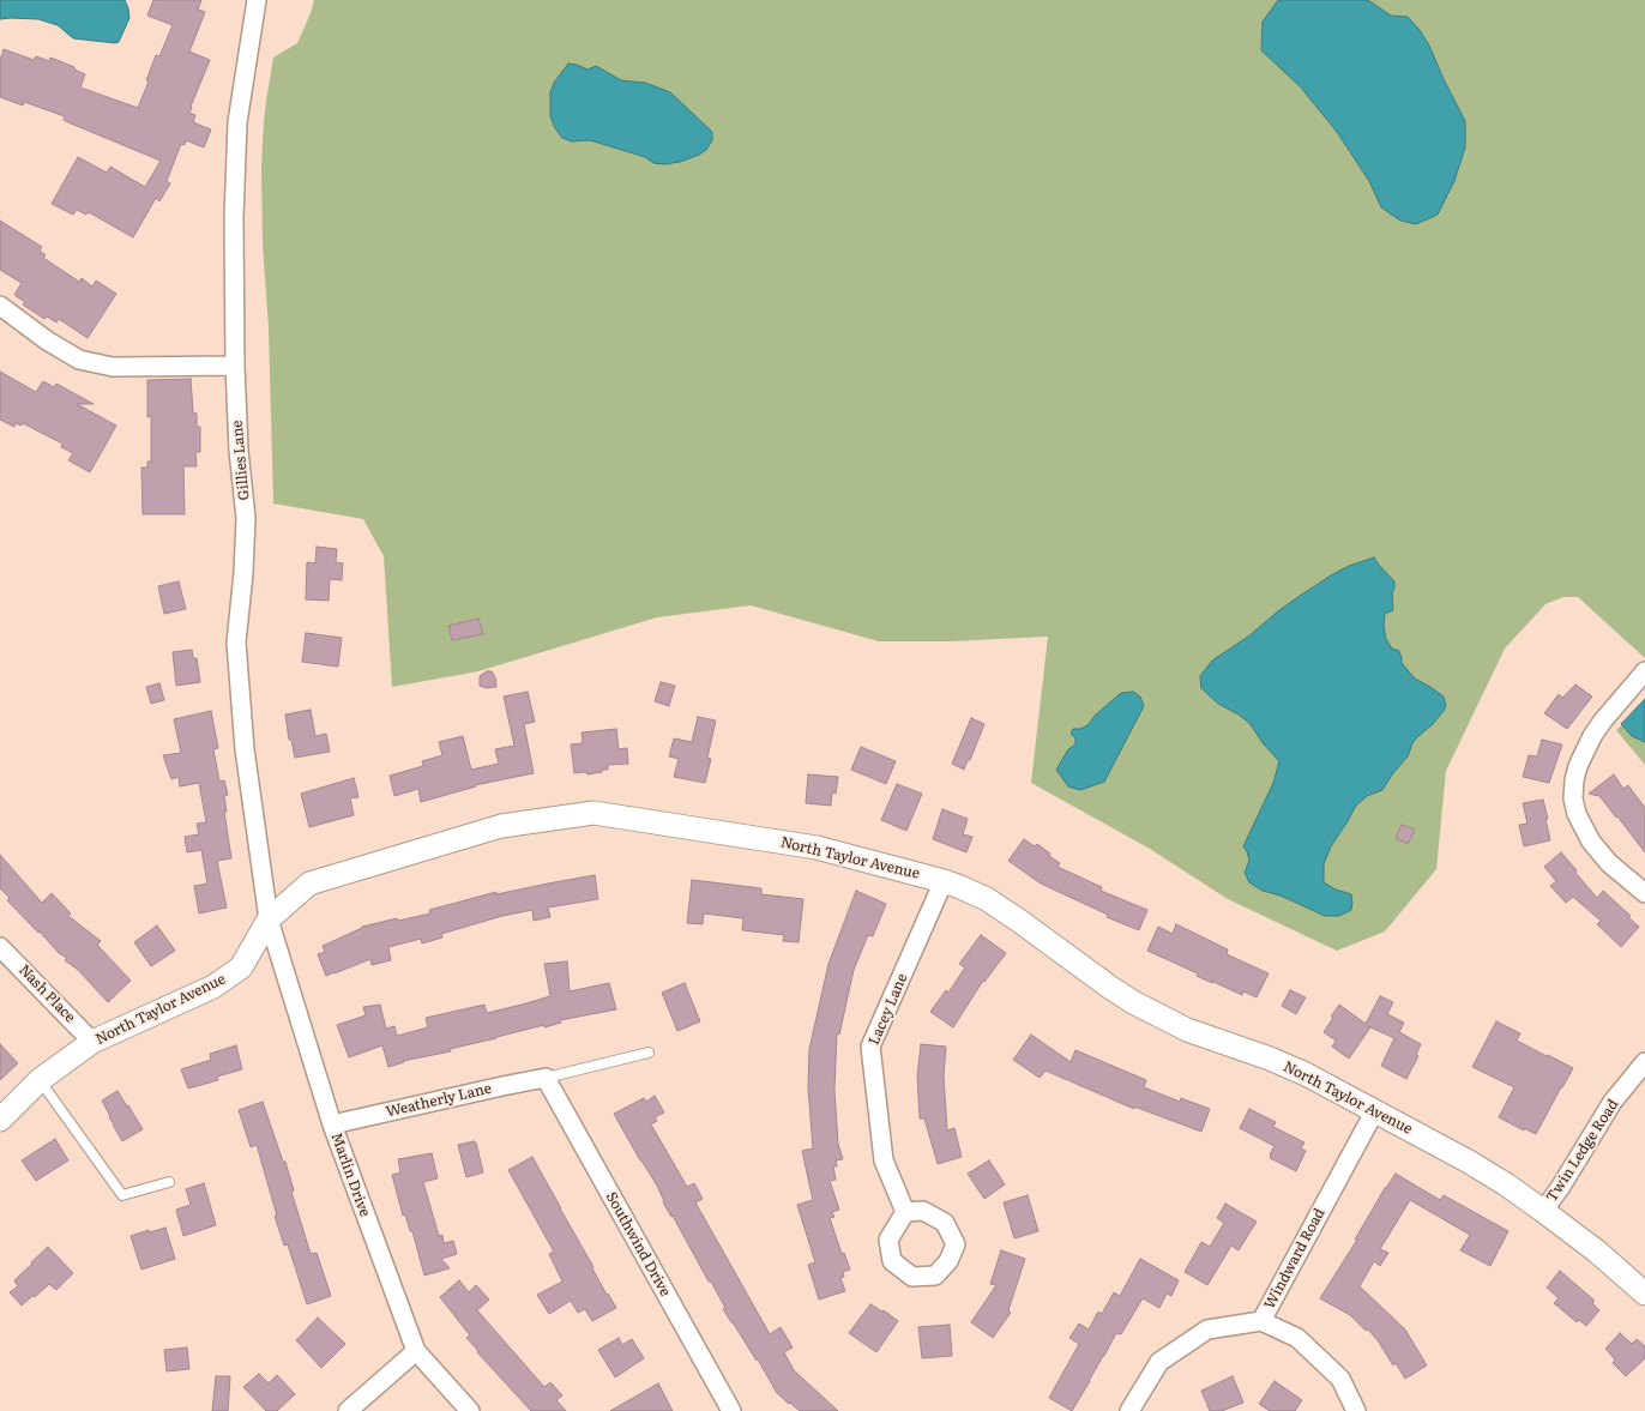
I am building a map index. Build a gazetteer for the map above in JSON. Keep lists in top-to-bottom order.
{
  "streets": {
    "street": [
      "Gillies Lane",
      "North Taylor Avenue",
      "Nash Place",
      "Lacey Lane",
      "Weatherly Lane",
      "Twin Ledge Road",
      "Marlin Drive",
      "Southwind Drive",
      "Windward Road"
    ]
  },
  "crossings": [
    ["Gillies Lane", "North Taylor Avenue"],
    ["Gillies Lane", "Marlin Drive"],
    ["North Taylor Avenue", "Nash Place"],
    ["North Taylor Avenue", "Lacey Lane"],
    ["North Taylor Avenue", "Twin Ledge Road"],
    ["North Taylor Avenue", "Marlin Drive"],
    ["North Taylor Avenue", "Windward Road"],
    ["Weatherly Lane", "Marlin Drive"],
    ["Weatherly Lane", "Southwind Drive"]
  ]
}
